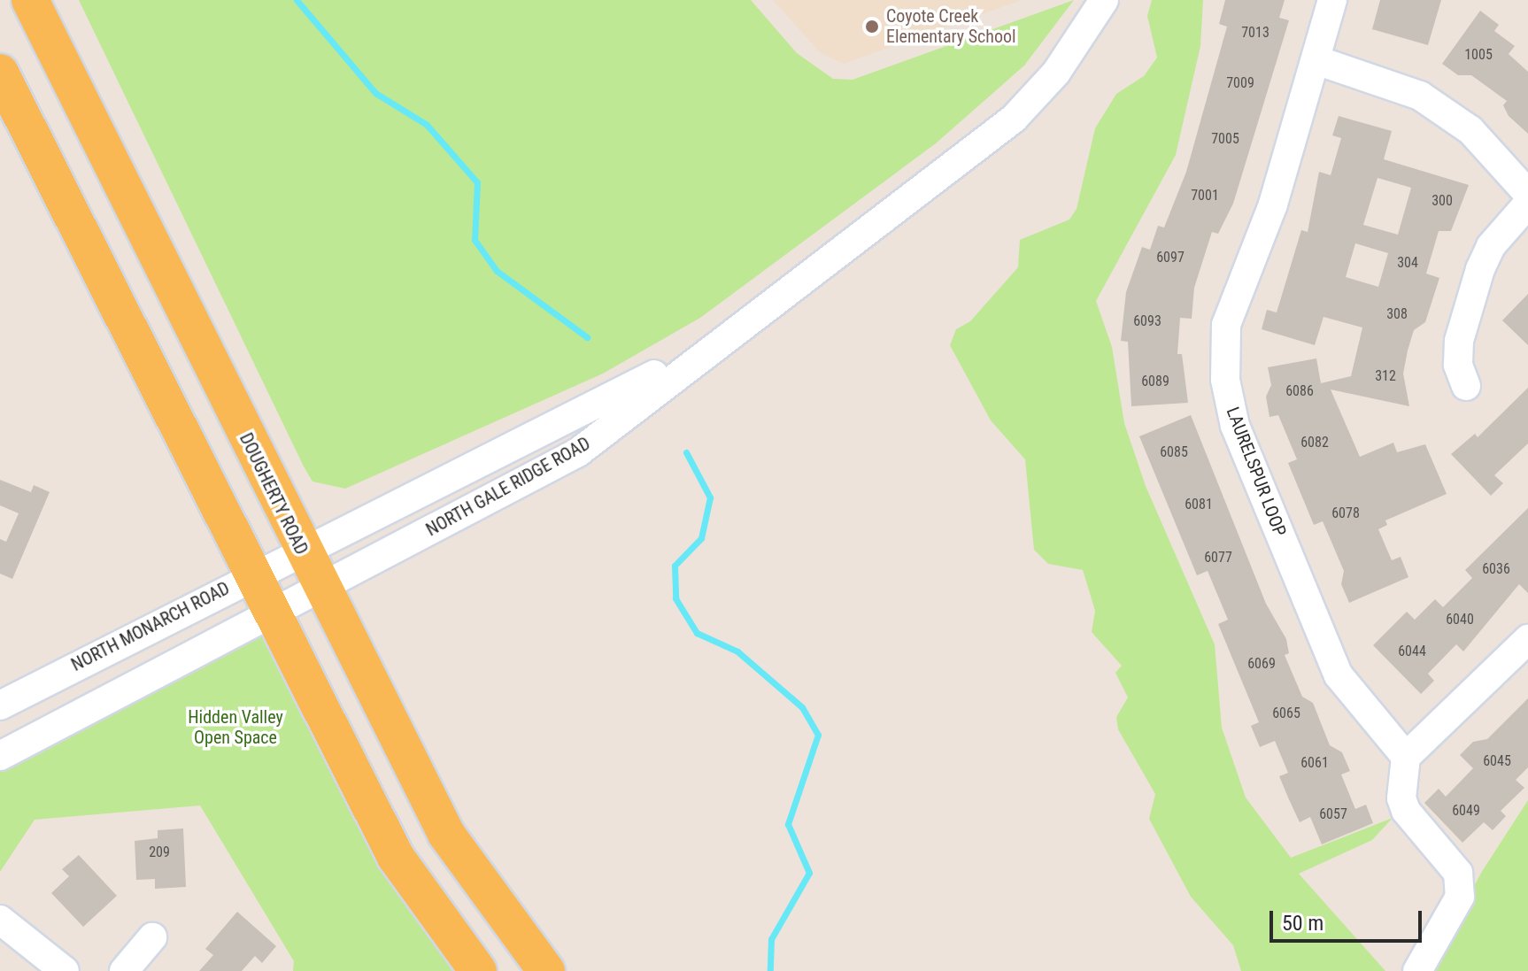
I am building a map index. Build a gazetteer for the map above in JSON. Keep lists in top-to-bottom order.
{
  "streets": {
    "main road": ["DOUGHERTY ROAD"],
    "street": ["LAURELSPUR LOOP", "NORTH GALE RIDGE ROAD", "NORTH MONARCH ROAD"]
  },
  "crossings": [
    ["NORTH GALE RIDGE ROAD", "DOUGHERTY ROAD"],
    ["NORTH GALE RIDGE ROAD", "NORTH MONARCH ROAD"],
    ["DOUGHERTY ROAD", "NORTH MONARCH ROAD"]
  ],
  "parks": ["Hidden Valley Open Space"],
  "places": ["Coyote Creek Elementary School"],
  "house_numbers": [
    "7013",
    "1005",
    "7009",
    "7005",
    "7001",
    "300",
    "6097",
    "304",
    "308",
    "6093",
    "312",
    "6089",
    "6086",
    "6082",
    "6085",
    "6081",
    "6078",
    "6077",
    "6036",
    "6040",
    "6044",
    "6069",
    "6065",
    "6045",
    "6061",
    "6049",
    "6057",
    "209"
  ],
  "scale_bar": "50 m"
}
